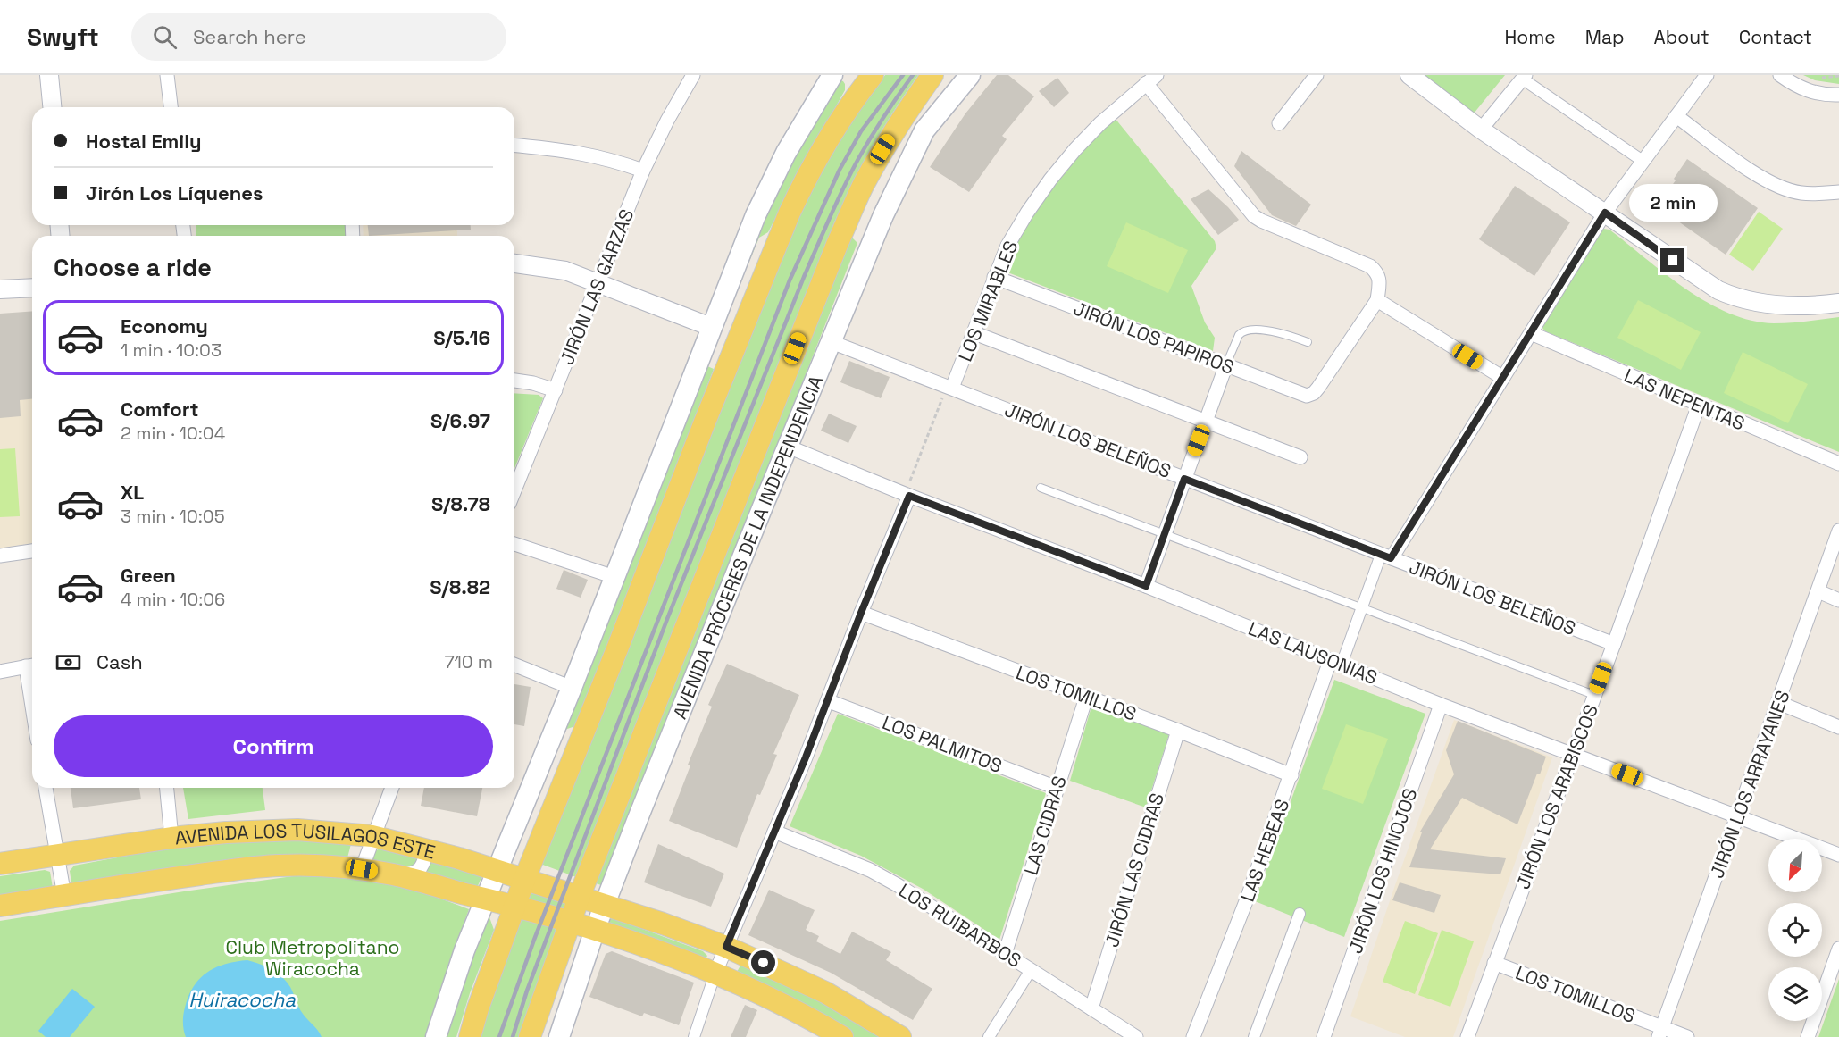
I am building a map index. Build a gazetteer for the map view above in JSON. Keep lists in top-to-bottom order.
{
  "streets": {
    "main road": ["AVENIDA PRÓCERES DE LA INDEPENDENCIA", "AVENIDA LOS TUSILAGOS ESTE"],
    "street": [
      "JIRÓN LAS GARZAS",
      "LOS MIRABLES",
      "JIRÓN LOS PAPIROS",
      "LAS NEPENTAS",
      "JIRÓN LOS BELEÑOS",
      "LAS LAUSONIAS",
      "LOS TOMILLOS",
      "LOS PALMITOS",
      "JIRÓN LOS ARRAYANES",
      "JIRÓN LOS ARABISCOS",
      "LAS CIDRAS",
      "LAS HEBEAS",
      "JIRÓN LAS CIDRAS",
      "JIRÓN LOS HINOJOS",
      "LOS RUIBARBOS"
    ]
  },
  "crossings": [
    ["LOS MIRABLES", "JIRÓN LOS PAPIROS"],
    ["LOS MIRABLES", "JIRÓN LOS BELEÑOS"],
    ["LAS NEPENTAS", "JIRÓN LOS ARABISCOS"],
    ["JIRÓN LOS BELEÑOS", "AVENIDA PRÓCERES DE LA INDEPENDENCIA"],
    ["JIRÓN LOS BELEÑOS", "JIRÓN LOS ARABISCOS"],
    ["AVENIDA PRÓCERES DE LA INDEPENDENCIA", "LAS LAUSONIAS"],
    ["AVENIDA PRÓCERES DE LA INDEPENDENCIA", "AVENIDA LOS TUSILAGOS ESTE"],
    ["LAS LAUSONIAS", "JIRÓN LOS ARRAYANES"],
    ["LAS LAUSONIAS", "JIRÓN LOS ARABISCOS"],
    ["LAS LAUSONIAS", "LAS HEBEAS"],
    ["LAS LAUSONIAS", "JIRÓN LOS HINOJOS"],
    ["LOS TOMILLOS", "JIRÓN LOS ARRAYANES"],
    ["LOS TOMILLOS", "JIRÓN LOS ARABISCOS"],
    ["LOS TOMILLOS", "LAS CIDRAS"],
    ["LOS TOMILLOS", "LAS HEBEAS"],
    ["LOS TOMILLOS", "JIRÓN LAS CIDRAS"],
    ["LOS PALMITOS", "LAS CIDRAS"],
    ["LAS CIDRAS", "LOS RUIBARBOS"],
    ["JIRÓN LAS CIDRAS", "LOS RUIBARBOS"]
  ],
  "water": ["Huiracocha"],
  "parks": ["Club Metropolitano Wiracocha"],
  "north": "bottom left",
  "page": {
    "header": "Swyft",
    "search": "Search here",
    "nav": [
      "Home",
      "Map",
      "About",
      "Contact"
    ],
    "banner": ["Hostal Emily", "Jirón Los Líquenes"],
    "bubble": "2 min",
    "heading": "Choose a ride",
    "list": [
      {
        "name": "Economy",
        "note": "1 min · 10:03",
        "value": "S/5.16"
      },
      {
        "name": "Comfort",
        "note": "2 min · 10:04",
        "value": "S/6.97"
      },
      {
        "name": "XL",
        "note": "3 min · 10:05",
        "value": "S/8.78"
      },
      {
        "name": "Green",
        "note": "4 min · 10:06",
        "value": "S/8.82"
      }
    ],
    "pay": ["Cash", "710 m"],
    "buttons": "Confirm"
  }
}
